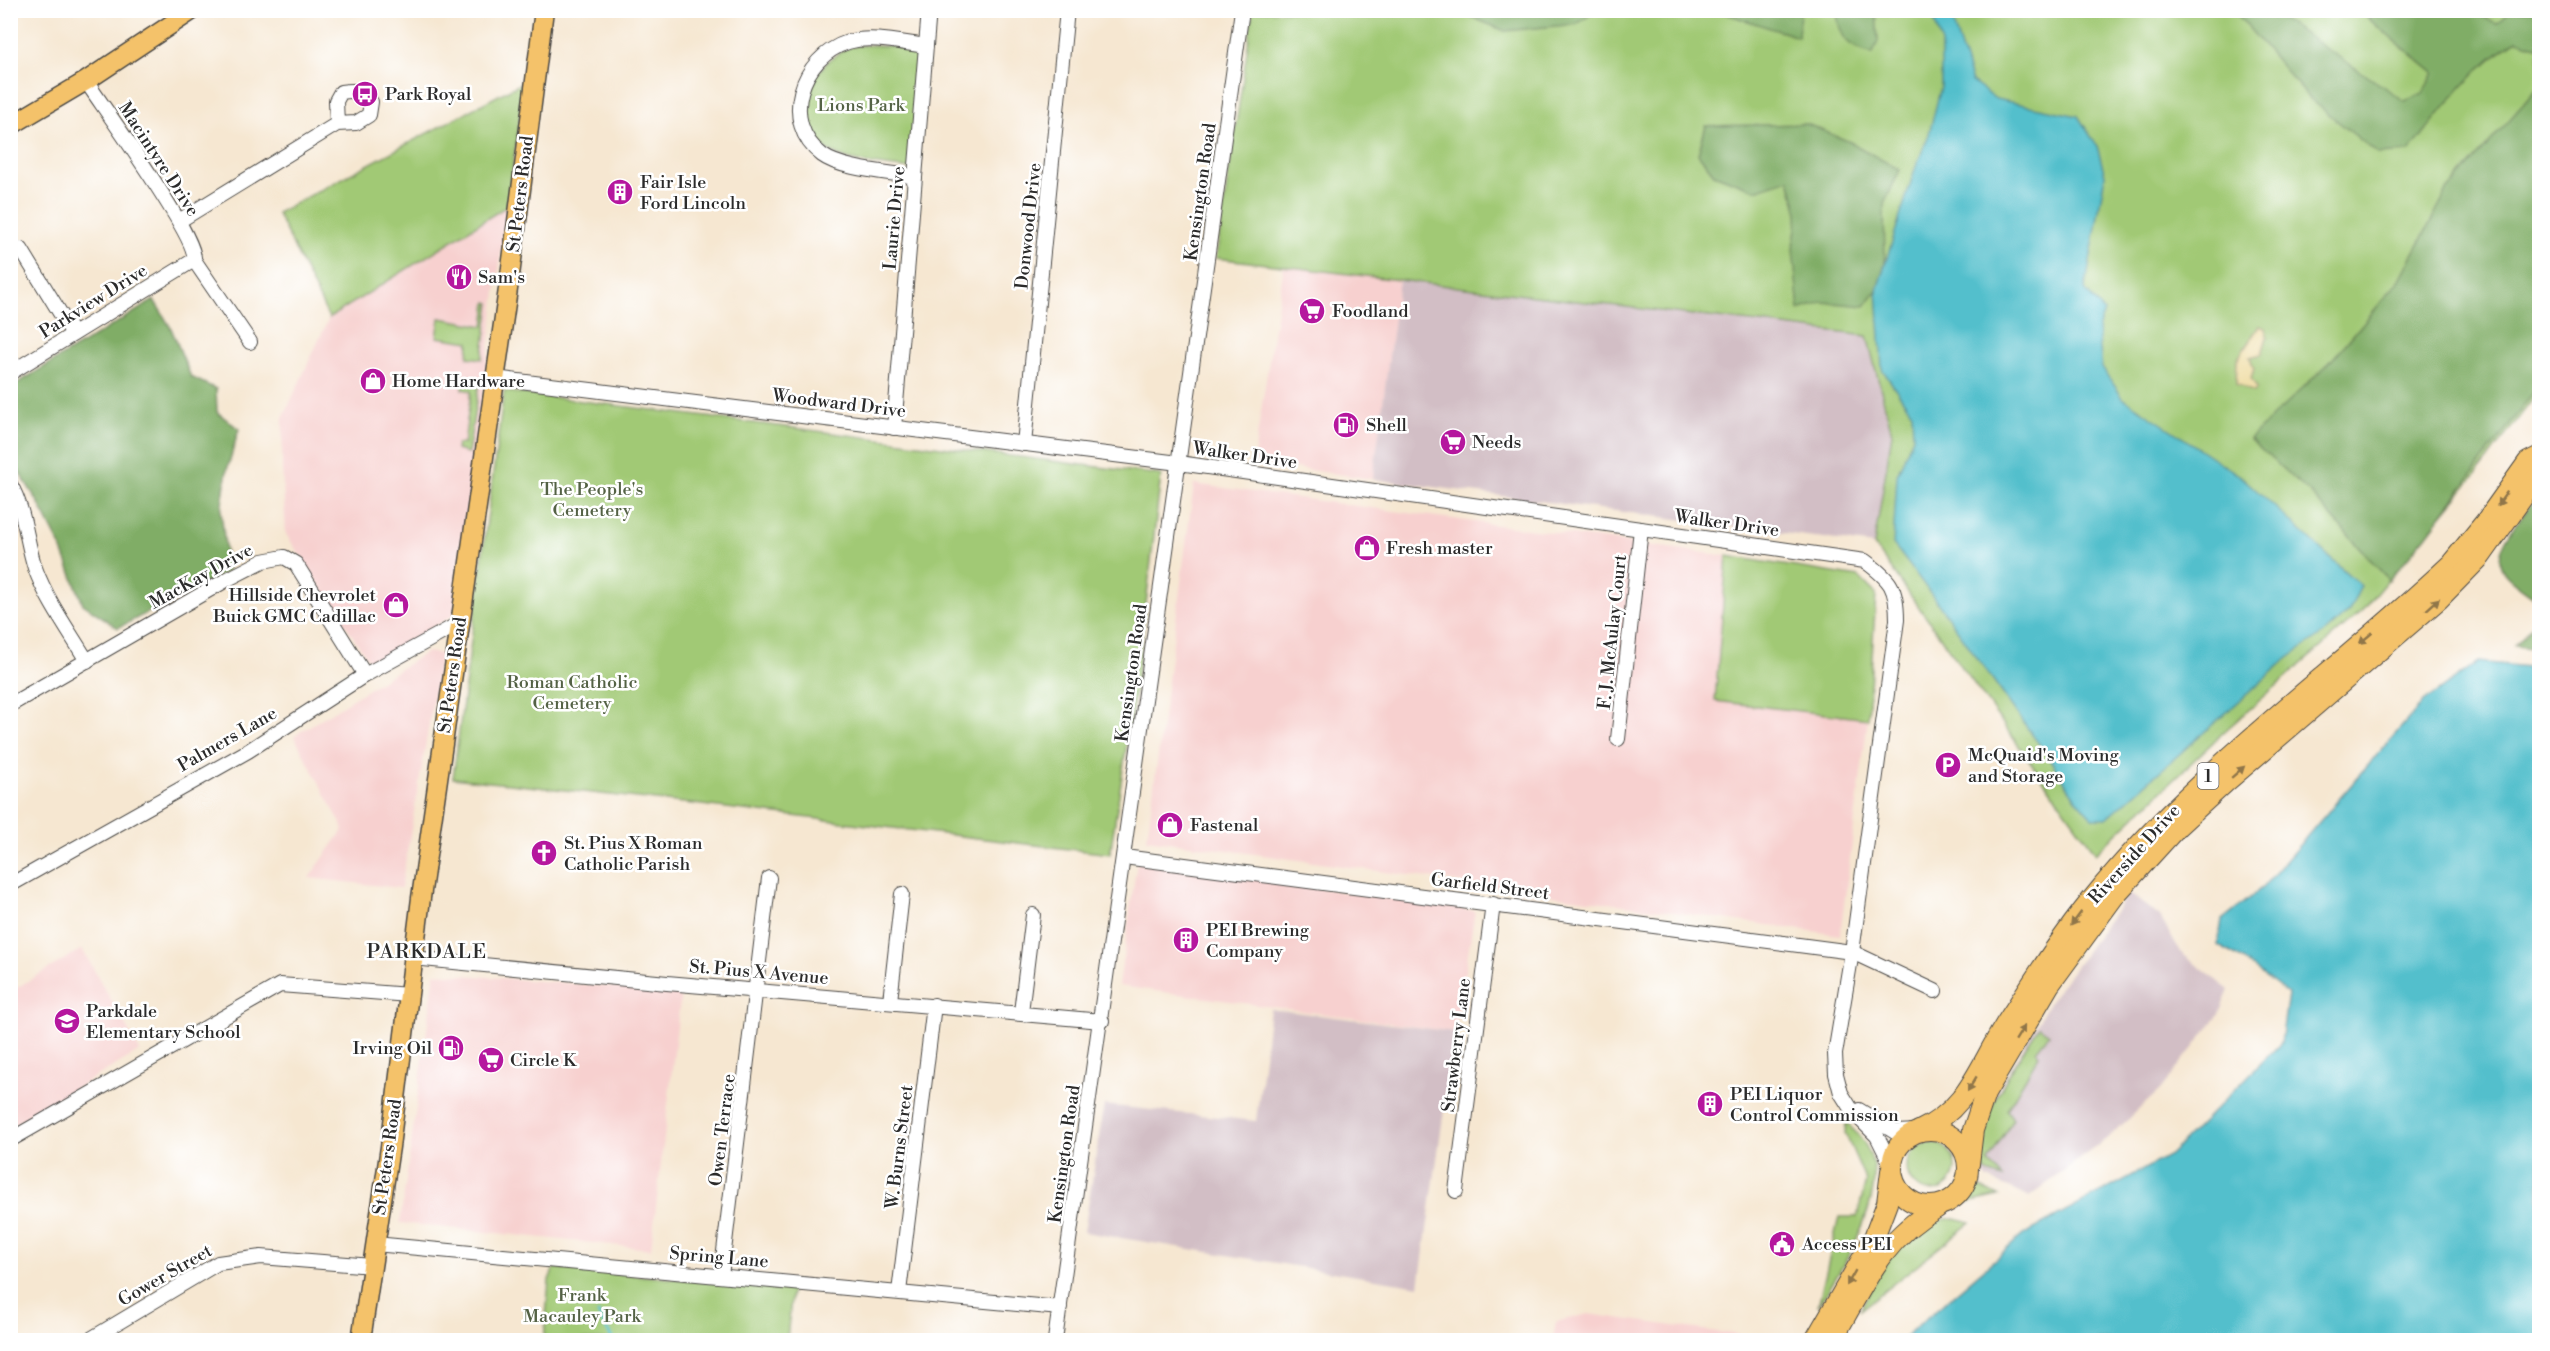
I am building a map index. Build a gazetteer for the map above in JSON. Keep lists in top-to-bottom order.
{
  "streets": {
    "highway": ["1", "Riverside Drive"],
    "main road": ["St Peters Road"],
    "street": [
      "Macintyre Drive",
      "Kensington Road",
      "Laurie Drive",
      "Donwood Drive",
      "Parkview Drive",
      "Woodward Drive",
      "Walker Drive",
      "MacKay Drive",
      "F. J. McAulay Court",
      "Palmers Lane",
      "Garfield Street",
      "St. Pius X Avenue",
      "Strawberry Lane",
      "Owen Terrace",
      "W. Burns Street",
      "Spring Lane",
      "Gower Street"
    ]
  },
  "crossings": [
    ["Macintyre Drive", "Parkview Drive"],
    ["Kensington Road", "Woodward Drive"],
    ["Kensington Road", "Walker Drive"],
    ["Kensington Road", "Garfield Street"],
    ["Kensington Road", "St. Pius X Avenue"],
    ["Kensington Road", "Spring Lane"],
    ["St Peters Road", "Woodward Drive"],
    ["St Peters Road", "Palmers Lane"],
    ["St Peters Road", "St. Pius X Avenue"],
    ["St Peters Road", "Spring Lane"],
    ["St Peters Road", "Gower Street"],
    ["Laurie Drive", "Woodward Drive"],
    ["Donwood Drive", "Woodward Drive"],
    ["Woodward Drive", "Walker Drive"],
    ["Walker Drive", "F. J. McAulay Court"],
    ["Walker Drive", "Garfield Street"],
    ["MacKay Drive", "Palmers Lane"],
    ["Garfield Street", "Strawberry Lane"],
    ["St. Pius X Avenue", "Owen Terrace"],
    ["St. Pius X Avenue", "W. Burns Street"],
    ["Owen Terrace", "Spring Lane"],
    ["W. Burns Street", "Spring Lane"]
  ],
  "districts": ["PARKDALE"],
  "parks": [
    "Lions Park",
    "The People's Cemetery",
    "Roman Catholic Cemetery",
    "Frank Macauley Park"
  ],
  "places": {
    "bus stop": ["Park Royal"],
    "building": ["Fair Isle Ford Lincoln", "PEI Brewing Company", "PEI Liquor Control Commission"],
    "restaurant": ["Sam's"],
    "supermarket": ["Foodland", "Needs", "Circle K"],
    "shop": [
      "Home Hardware",
      "Fresh master",
      "Hillside Chevrolet Buick GMC Cadillac",
      "Fastenal"
    ],
    "fuel station": ["Shell", "Irving Oil"],
    "parking": ["McQuaid's Moving and Storage"],
    "church": ["St. Pius X Roman Catholic Parish"],
    "school or university": ["Parkdale Elementary School"],
    "public building": ["Access PEI"]
  }
}
